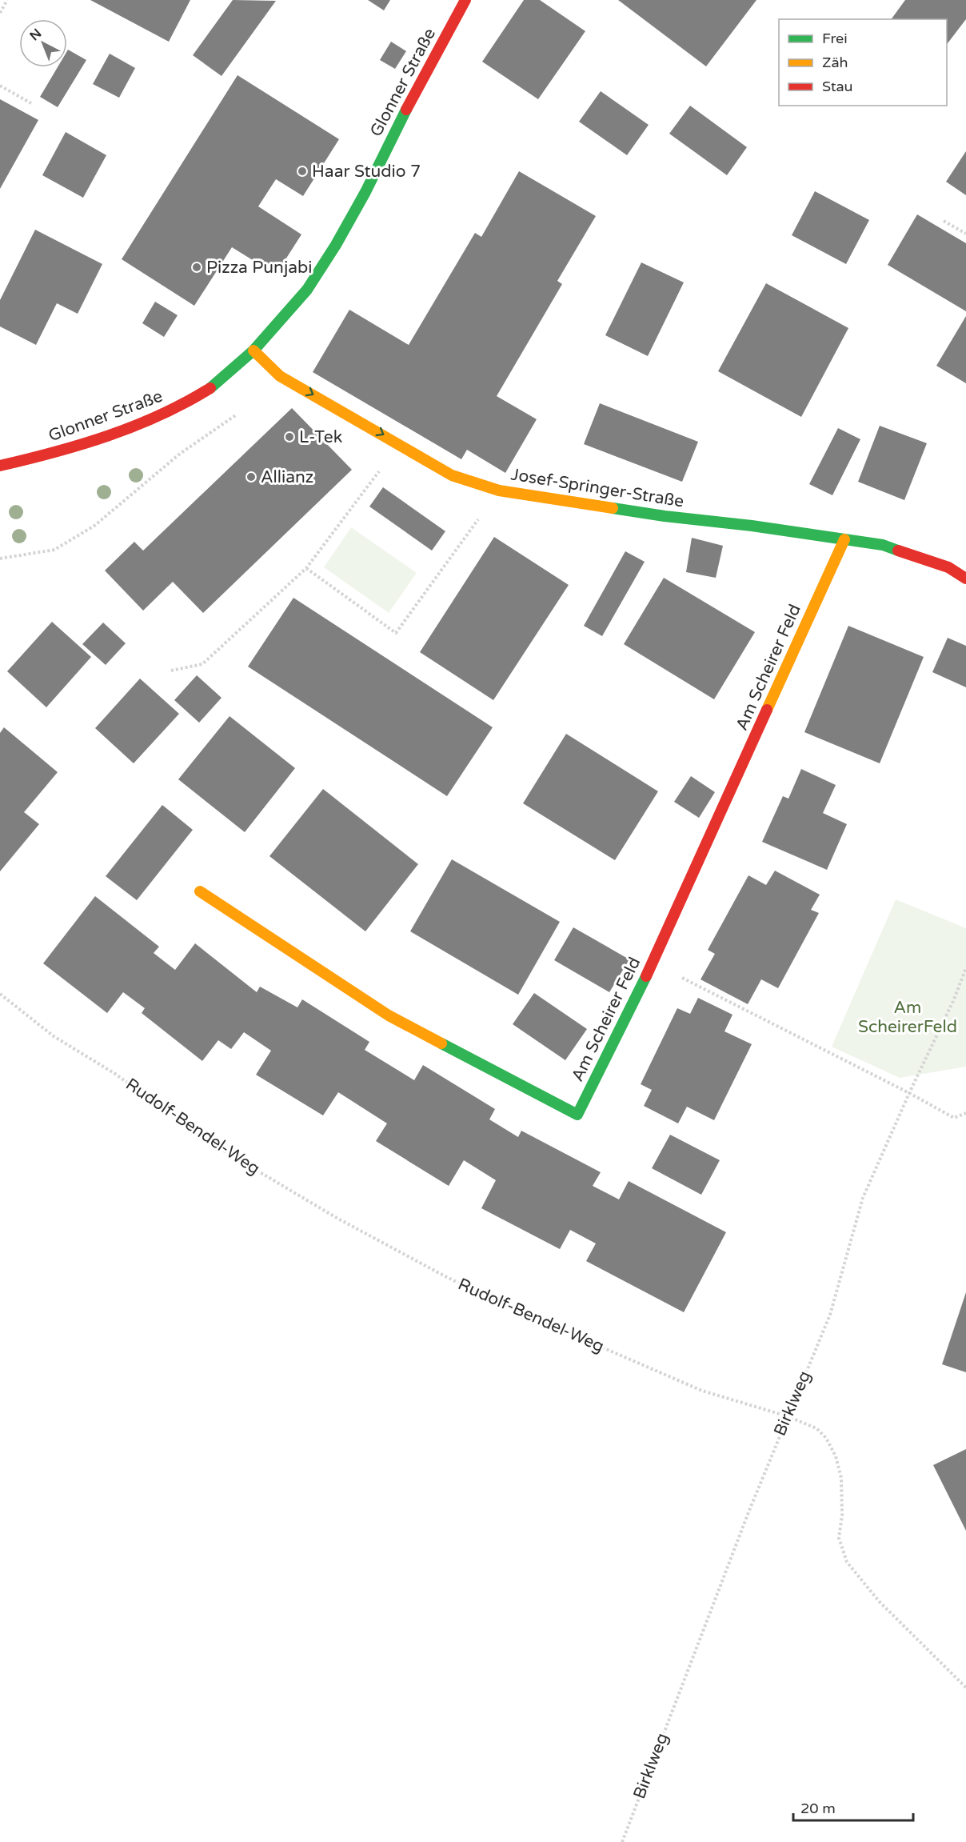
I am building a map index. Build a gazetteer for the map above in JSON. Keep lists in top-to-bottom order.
{
  "streets": {
    "street": ["Glonner Straße", "Josef-Springer-Straße", "Am Scheirer Feld"],
    "path": ["Rudolf-Bendel-Weg", "Birklweg"]
  },
  "crossings": [
    ["Glonner Straße", "Josef-Springer-Straße"],
    ["Josef-Springer-Straße", "Am Scheirer Feld"],
    ["Rudolf-Bendel-Weg", "Birklweg"]
  ],
  "parks": ["Am ScheirerFeld"],
  "places": [
    "Haar Studio 7",
    "Pizza Punjabi",
    "L-Tek",
    "Allianz"
  ],
  "legend": ["Frei", "Zäh", "Stau"],
  "scale_bar": "20 m",
  "north": "top left"
}
